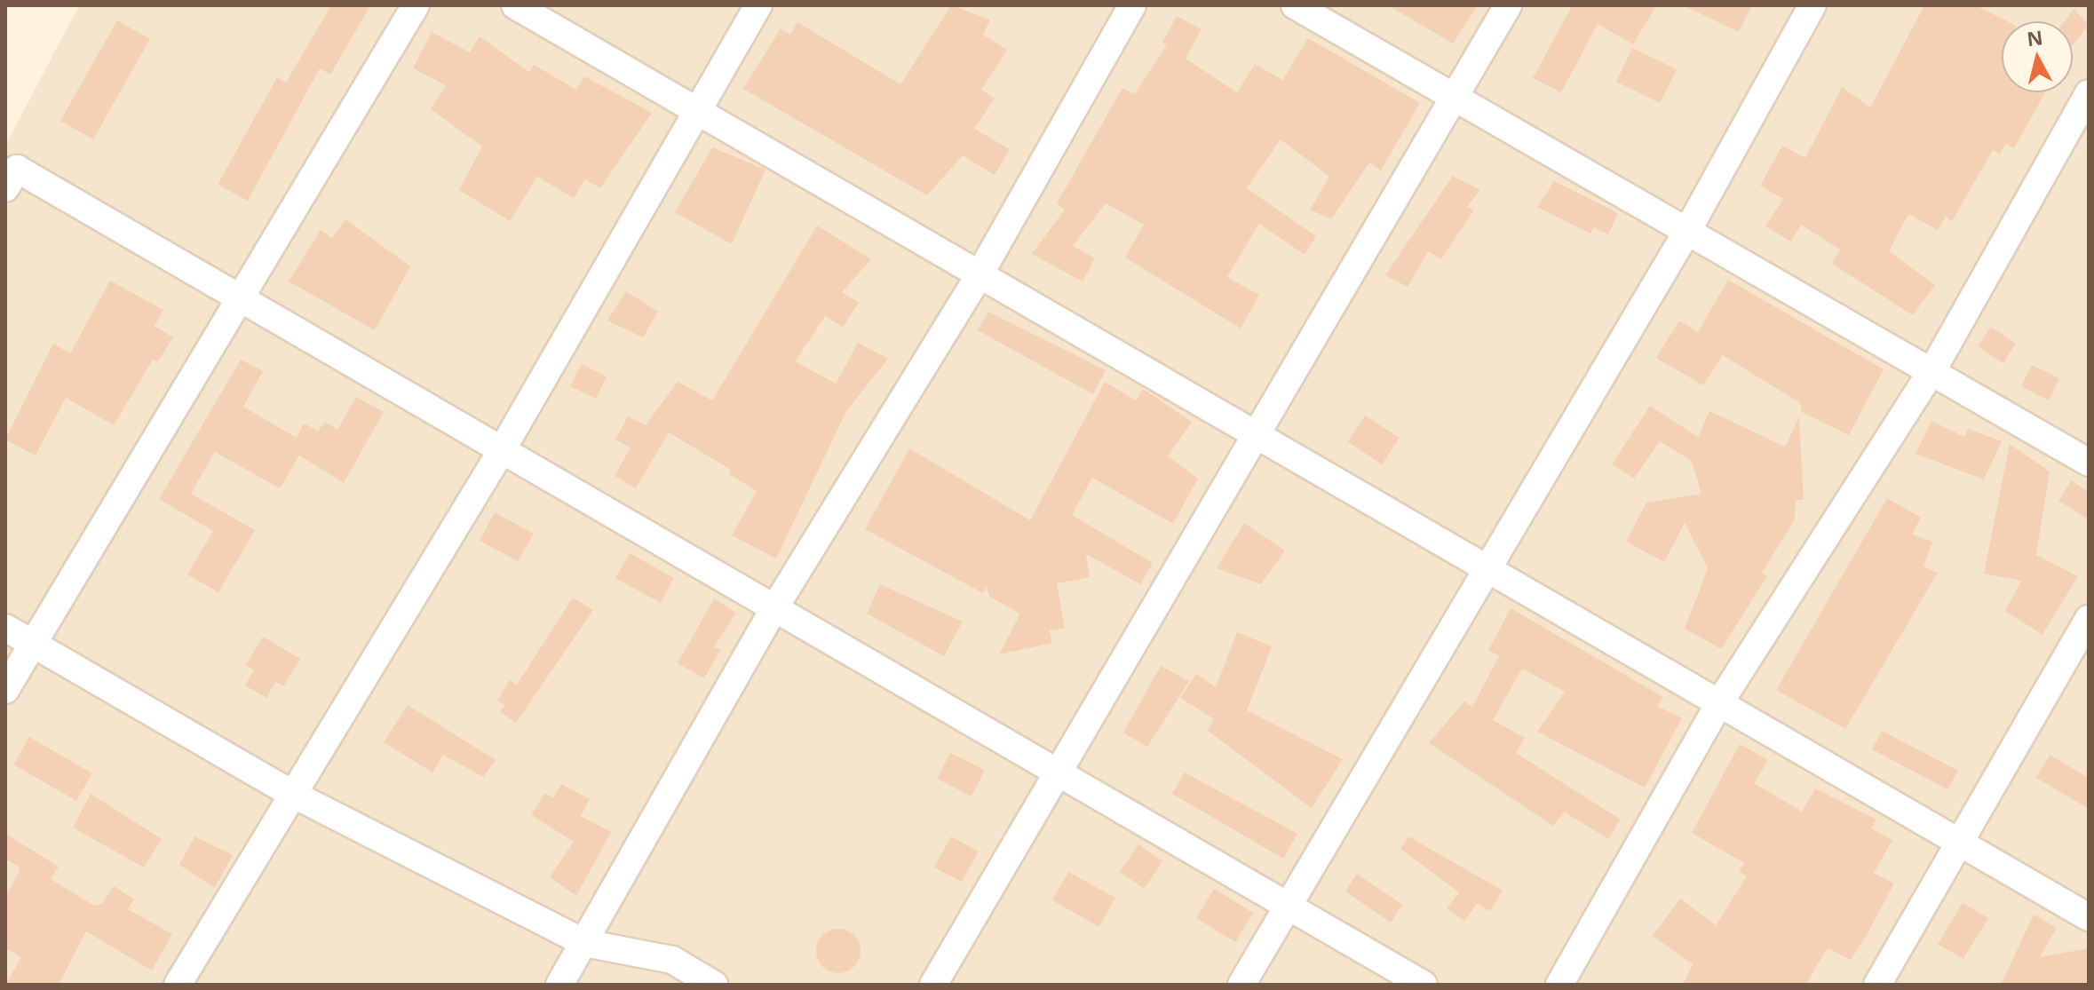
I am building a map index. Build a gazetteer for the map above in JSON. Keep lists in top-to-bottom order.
{
  "north": "top"
}
